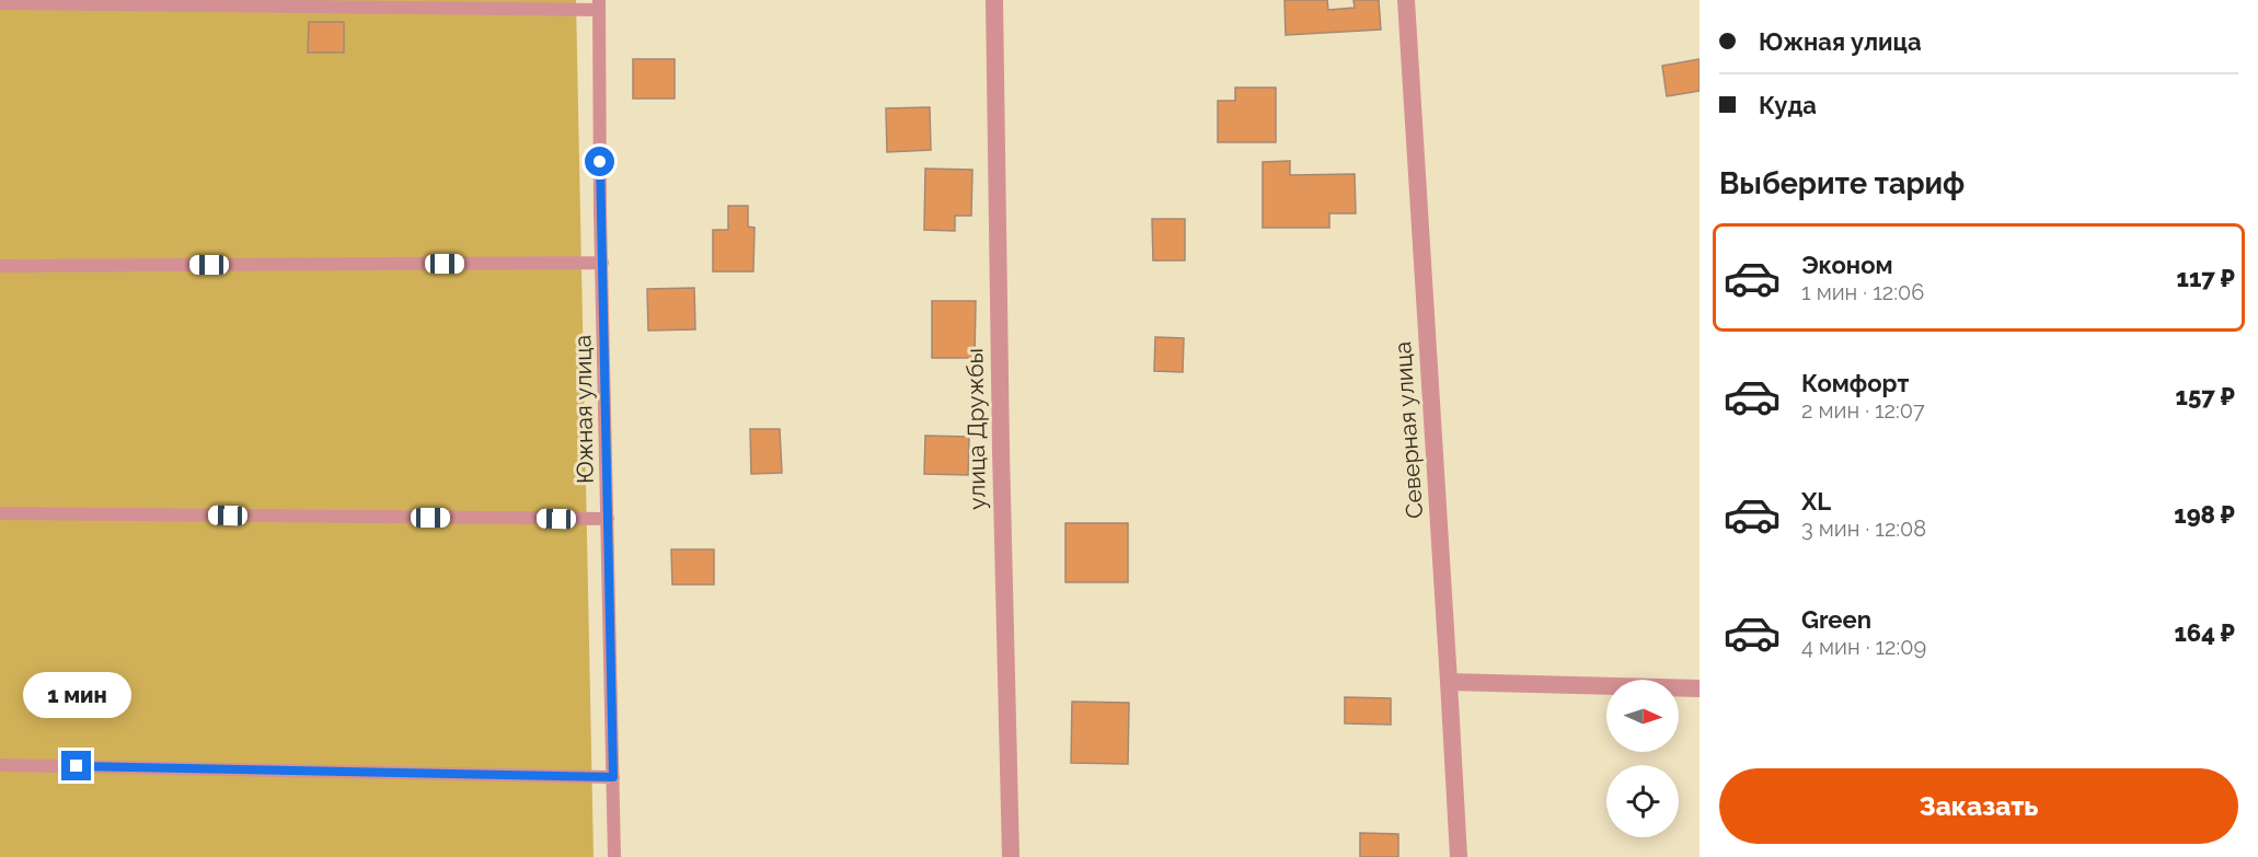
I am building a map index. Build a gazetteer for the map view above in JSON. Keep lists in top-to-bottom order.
{
  "streets": {
    "street": ["улица Дружбы", "Северная улица"],
    "lane": ["Южная улица"]
  },
  "north": "right",
  "page": {
    "banner": ["Южная улица", "Куда"],
    "heading": "Выберите тариф",
    "list": [
      {
        "name": "Эконом",
        "note": "1 мин · 12:06",
        "value": "117 ₽"
      },
      {
        "name": "Комфорт",
        "note": "2 мин · 12:07",
        "value": "157 ₽"
      },
      {
        "name": "XL",
        "note": "3 мин · 12:08",
        "value": "198 ₽"
      },
      {
        "name": "Green",
        "note": "4 мин · 12:09",
        "value": "164 ₽"
      }
    ],
    "bubble": "1 мин",
    "buttons": "Заказать"
  }
}
